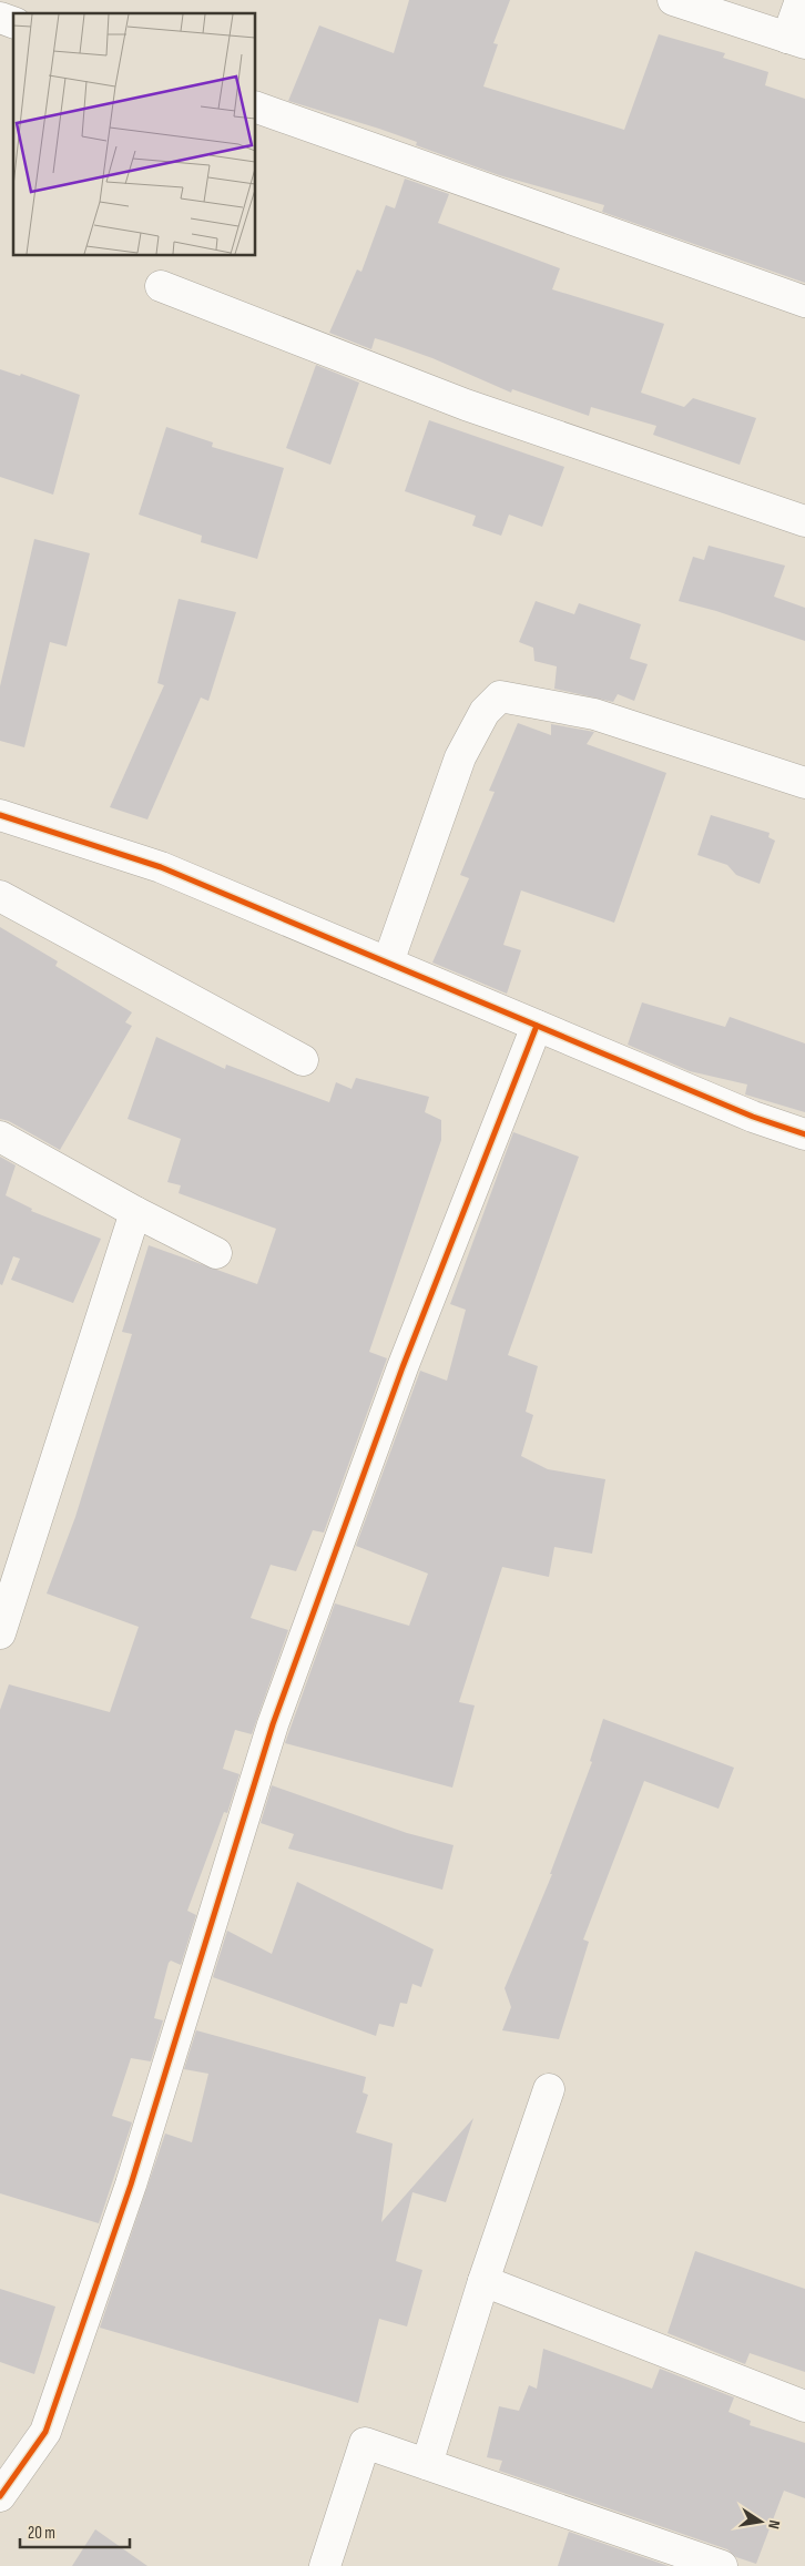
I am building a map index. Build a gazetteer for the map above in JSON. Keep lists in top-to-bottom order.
{
  "scale_bar": "20 m",
  "north": "right"
}
